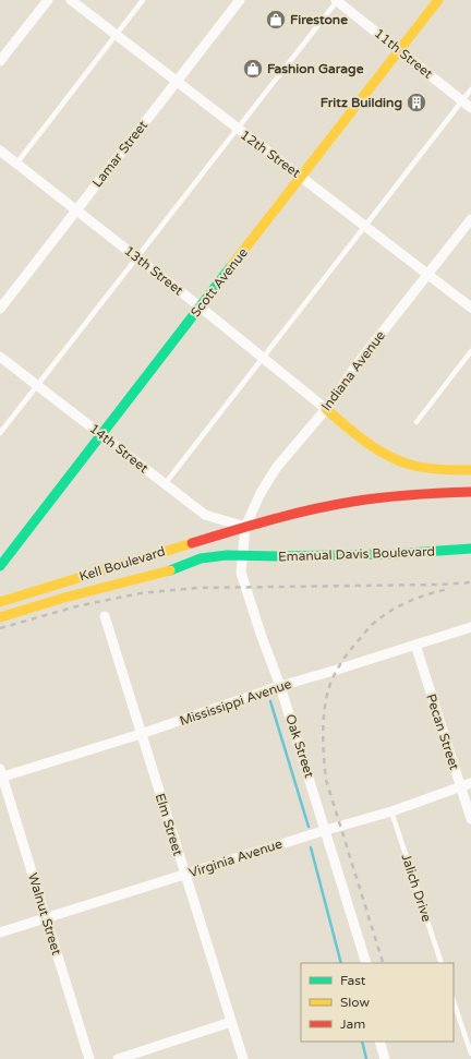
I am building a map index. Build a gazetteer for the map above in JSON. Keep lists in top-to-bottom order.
{
  "streets": {
    "main road": ["Scott Avenue", "Emanual Davis Boulevard", "Kell Boulevard"],
    "street": [
      "11th Street",
      "Lamar Street",
      "12th Street",
      "13th Street",
      "Indiana Avenue",
      "14th Street",
      "Mississippi Avenue",
      "Pecan Street",
      "Oak Street",
      "Elm Street",
      "Virginia Avenue",
      "Walnut Street"
    ],
    "lane": ["Jalich Drive"]
  },
  "crossings": [
    ["11th Street", "Scott Avenue"],
    ["Lamar Street", "12th Street"],
    ["Lamar Street", "13th Street"],
    ["12th Street", "Scott Avenue"],
    ["12th Street", "Indiana Avenue"],
    ["13th Street", "Scott Avenue"],
    ["13th Street", "Indiana Avenue"],
    ["Scott Avenue", "14th Street"],
    ["Indiana Avenue", "14th Street"],
    ["Indiana Avenue", "Kell Boulevard"],
    ["Indiana Avenue", "Oak Street"],
    ["14th Street", "Kell Boulevard"],
    ["14th Street", "Oak Street"],
    ["Emanual Davis Boulevard", "Kell Boulevard"],
    ["Emanual Davis Boulevard", "Oak Street"],
    ["Kell Boulevard", "Oak Street"],
    ["Mississippi Avenue", "Pecan Street"],
    ["Mississippi Avenue", "Oak Street"],
    ["Mississippi Avenue", "Elm Street"],
    ["Mississippi Avenue", "Walnut Street"],
    ["Pecan Street", "Virginia Avenue"],
    ["Oak Street", "Virginia Avenue"],
    ["Elm Street", "Virginia Avenue"],
    ["Virginia Avenue", "Jalich Drive"],
    ["Virginia Avenue", "Walnut Street"]
  ],
  "places": {
    "shop": ["Firestone", "Fashion Garage"],
    "building": ["Fritz Building"]
  },
  "legend": ["Fast", "Slow", "Jam"]
}
